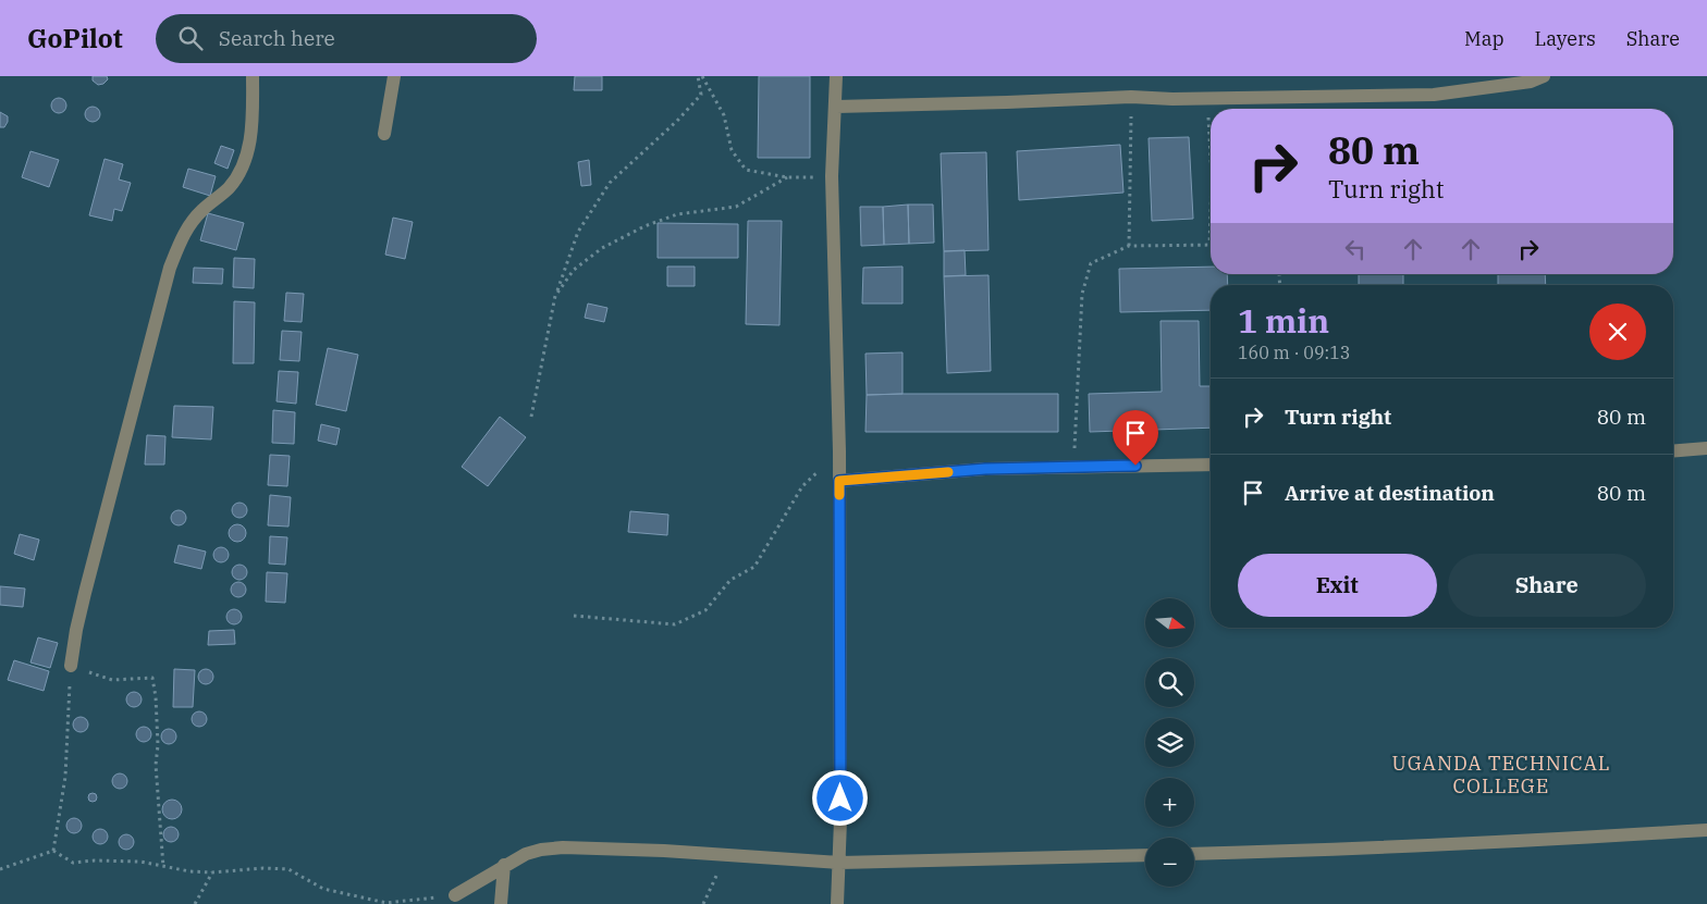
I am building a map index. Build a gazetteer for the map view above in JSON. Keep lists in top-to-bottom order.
{
  "districts": ["UGANDA TECHNICAL COLLEGE"],
  "north": "right",
  "page": {
    "header": "GoPilot",
    "search": "Search here",
    "nav": ["Map", "Layers", "Share"],
    "turn": ["80 m", "Turn right"],
    "heading": ["1 min", "160 m · 09:13"],
    "list": [
      {
        "name": "Turn right",
        "value": "80 m"
      },
      {
        "name": "Arrive at destination",
        "value": "80 m"
      }
    ],
    "buttons": ["Exit", "Share"],
    "map_buttons": ["+", "−"]
  }
}
